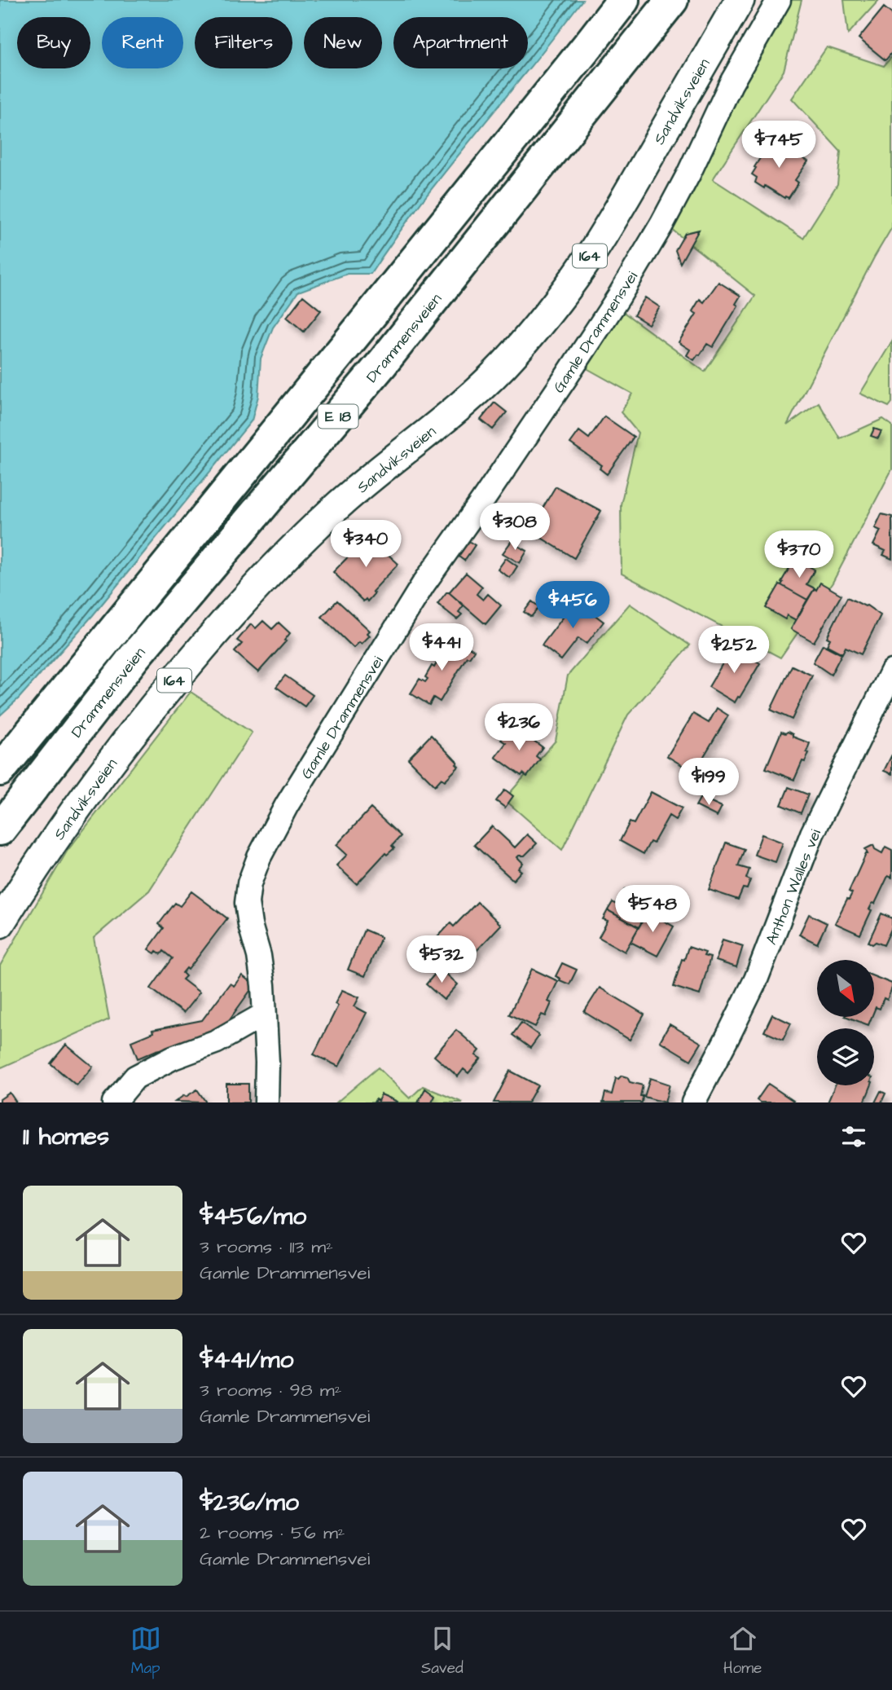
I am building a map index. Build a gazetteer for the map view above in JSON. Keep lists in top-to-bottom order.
{
  "streets": {
    "highway": ["Drammensveien", "E 18"],
    "main road": ["Sandviksveien", "164"],
    "street": ["Gamle Drammensvei", "Anthon Walles vei"]
  },
  "north": "bottom right",
  "page": {
    "chip": [
      "Buy",
      "Rent",
      "Filters",
      "New",
      "Apartment"
    ],
    "price": [
      "$745",
      "$308",
      "$340",
      "$370",
      "$456",
      "$441",
      "$252",
      "$236",
      "$199",
      "$548",
      "$532"
    ],
    "heading": "11 homes",
    "list": [
      {
        "name": "$456/mo",
        "note": "3 rooms · 113 m² · Gamle Drammensvei"
      },
      {
        "name": "$441/mo",
        "note": "3 rooms · 98 m² · Gamle Drammensvei"
      },
      {
        "name": "$236/mo",
        "note": "2 rooms · 56 m² · Gamle Drammensvei"
      }
    ],
    "tabs": ["Map", "Saved", "Home"]
  }
}
